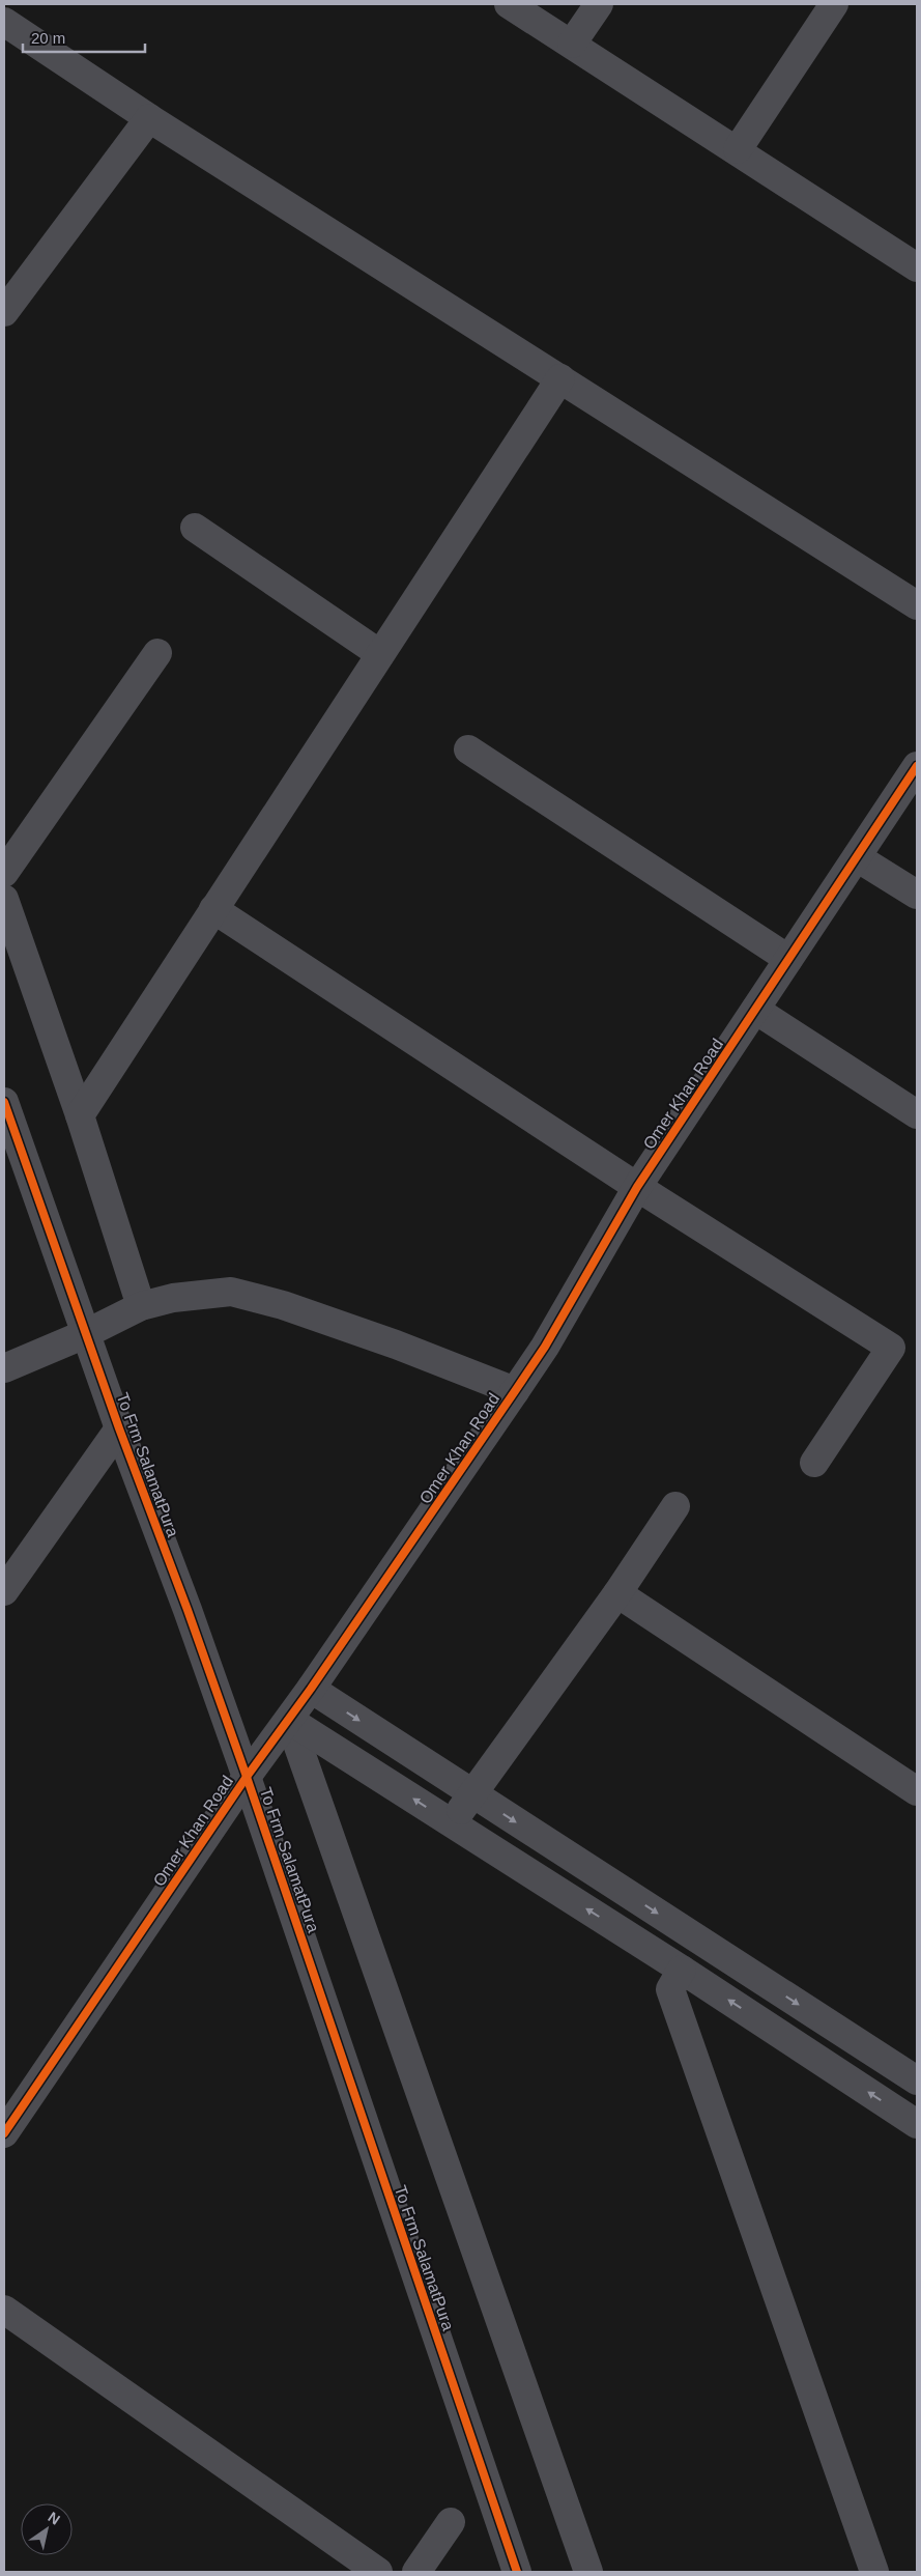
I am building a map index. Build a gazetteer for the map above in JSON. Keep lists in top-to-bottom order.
{
  "streets": {
    "street": ["Omer Khan Road", "To Frm SalamatPura"]
  },
  "crossings": [
    ["Omer Khan Road", "To Frm SalamatPura"]
  ],
  "scale_bar": "20 m",
  "north": "top right"
}
